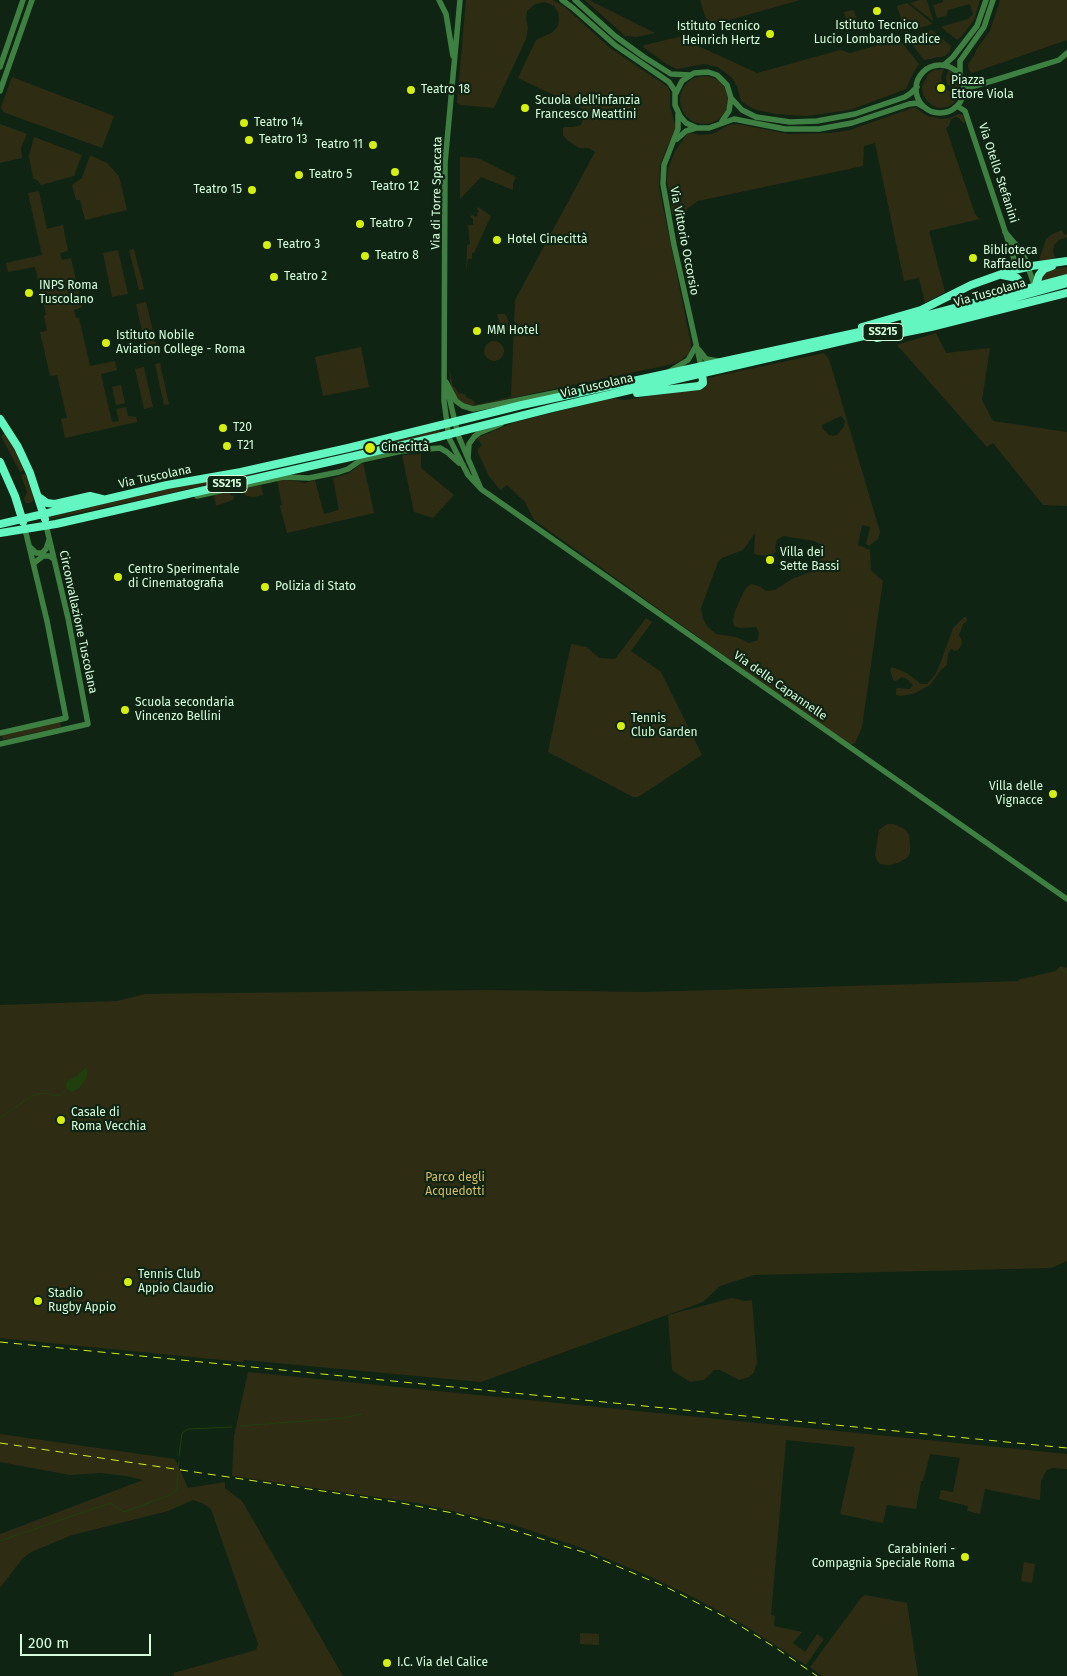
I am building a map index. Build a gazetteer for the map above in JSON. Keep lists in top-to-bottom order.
{
  "streets": {
    "main road": ["Via Tuscolana", "SS215"],
    "street": [
      "Via Otello Stefanini",
      "Via di Torre Spaccata",
      "Via Vittorio Occorsio",
      "Circonvallazione Tuscolana",
      "Via delle Capannelle"
    ]
  },
  "crossings": [
    ["Via Otello Stefanini", "Via Tuscolana"],
    ["Via di Torre Spaccata", "Via Tuscolana"],
    ["Via di Torre Spaccata", "Via delle Capannelle"],
    ["Via Vittorio Occorsio", "Via Tuscolana"],
    ["Via Tuscolana", "SS215"],
    ["Via Tuscolana", "Circonvallazione Tuscolana"],
    ["Via Tuscolana", "Via delle Capannelle"]
  ],
  "parks": ["Parco degli Acquedotti"],
  "places": [
    "Istituto Tecnico Lucio Lombardo Radice",
    "Istituto Tecnico Heinrich Hertz",
    "Piazza Ettore Viola",
    "Teatro 18",
    "Scuola dell'infanzia Francesco Meattini",
    "Teatro 14",
    "Teatro 13",
    "Teatro 11",
    "Teatro 12",
    "Teatro 5",
    "Teatro 15",
    "Teatro 7",
    "Hotel Cinecittà",
    "Teatro 3",
    "Teatro 8",
    "Biblioteca Raffaello",
    "Teatro 2",
    "INPS Roma Tuscolano",
    "MM Hotel",
    "Istituto Nobile Aviation College - Roma",
    "T20",
    "T21",
    "Cinecittà",
    "Villa dei Sette Bassi",
    "Centro Sperimentale di Cinematografia",
    "Polizia di Stato",
    "Scuola secondaria Vincenzo Bellini",
    "Tennis Club Garden",
    "Villa delle Vignacce",
    "Casale di Roma Vecchia",
    "Tennis Club Appio Claudio",
    "Stadio Rugby Appio",
    "Carabinieri - Compagnia Speciale Roma",
    "I.C. Via del Calice"
  ],
  "scale_bar": "200 m"
}
